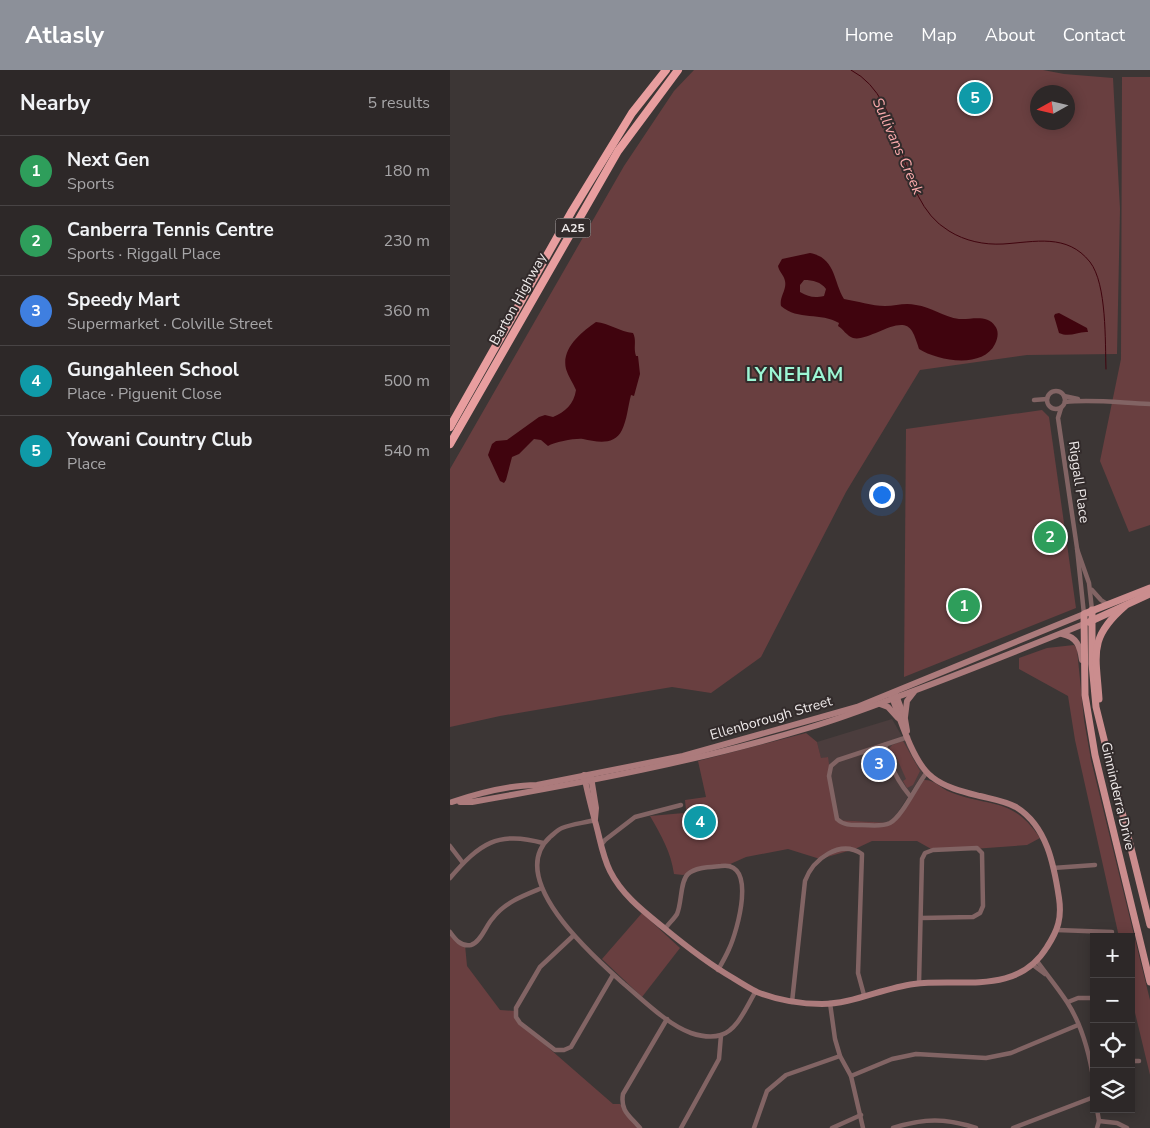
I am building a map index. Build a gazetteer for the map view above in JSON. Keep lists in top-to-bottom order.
{
  "streets": {
    "highway": ["A25", "Barton Highway"],
    "main road": ["Ellenborough Street", "Ginninderra Drive"],
    "street": ["Riggall Place"]
  },
  "crossings": [
    ["Riggall Place", "Ellenborough Street"],
    ["Riggall Place", "Ginninderra Drive"],
    ["Ellenborough Street", "Ginninderra Drive"]
  ],
  "districts": ["LYNEHAM"],
  "water": ["Sullivans Creek"],
  "north": "left",
  "page": {
    "header": "Atlasly",
    "nav": [
      "Home",
      "Map",
      "About",
      "Contact"
    ],
    "heading": ["Nearby", "5 results"],
    "pins": [
      "5",
      "2",
      "1",
      "3",
      "4"
    ],
    "list": [
      {
        "mark": "1",
        "name": "Next Gen",
        "note": "Sports",
        "value": "180 m"
      },
      {
        "mark": "2",
        "name": "Canberra Tennis Centre",
        "note": "Sports · Riggall Place",
        "value": "230 m"
      },
      {
        "mark": "3",
        "name": "Speedy Mart",
        "note": "Supermarket · Colville Street",
        "value": "360 m"
      },
      {
        "mark": "4",
        "name": "Gungahleen School",
        "note": "Place · Piguenit Close",
        "value": "500 m"
      },
      {
        "mark": "5",
        "name": "Yowani Country Club",
        "note": "Place",
        "value": "540 m"
      }
    ],
    "map_buttons": ["+", "−"]
  }
}
